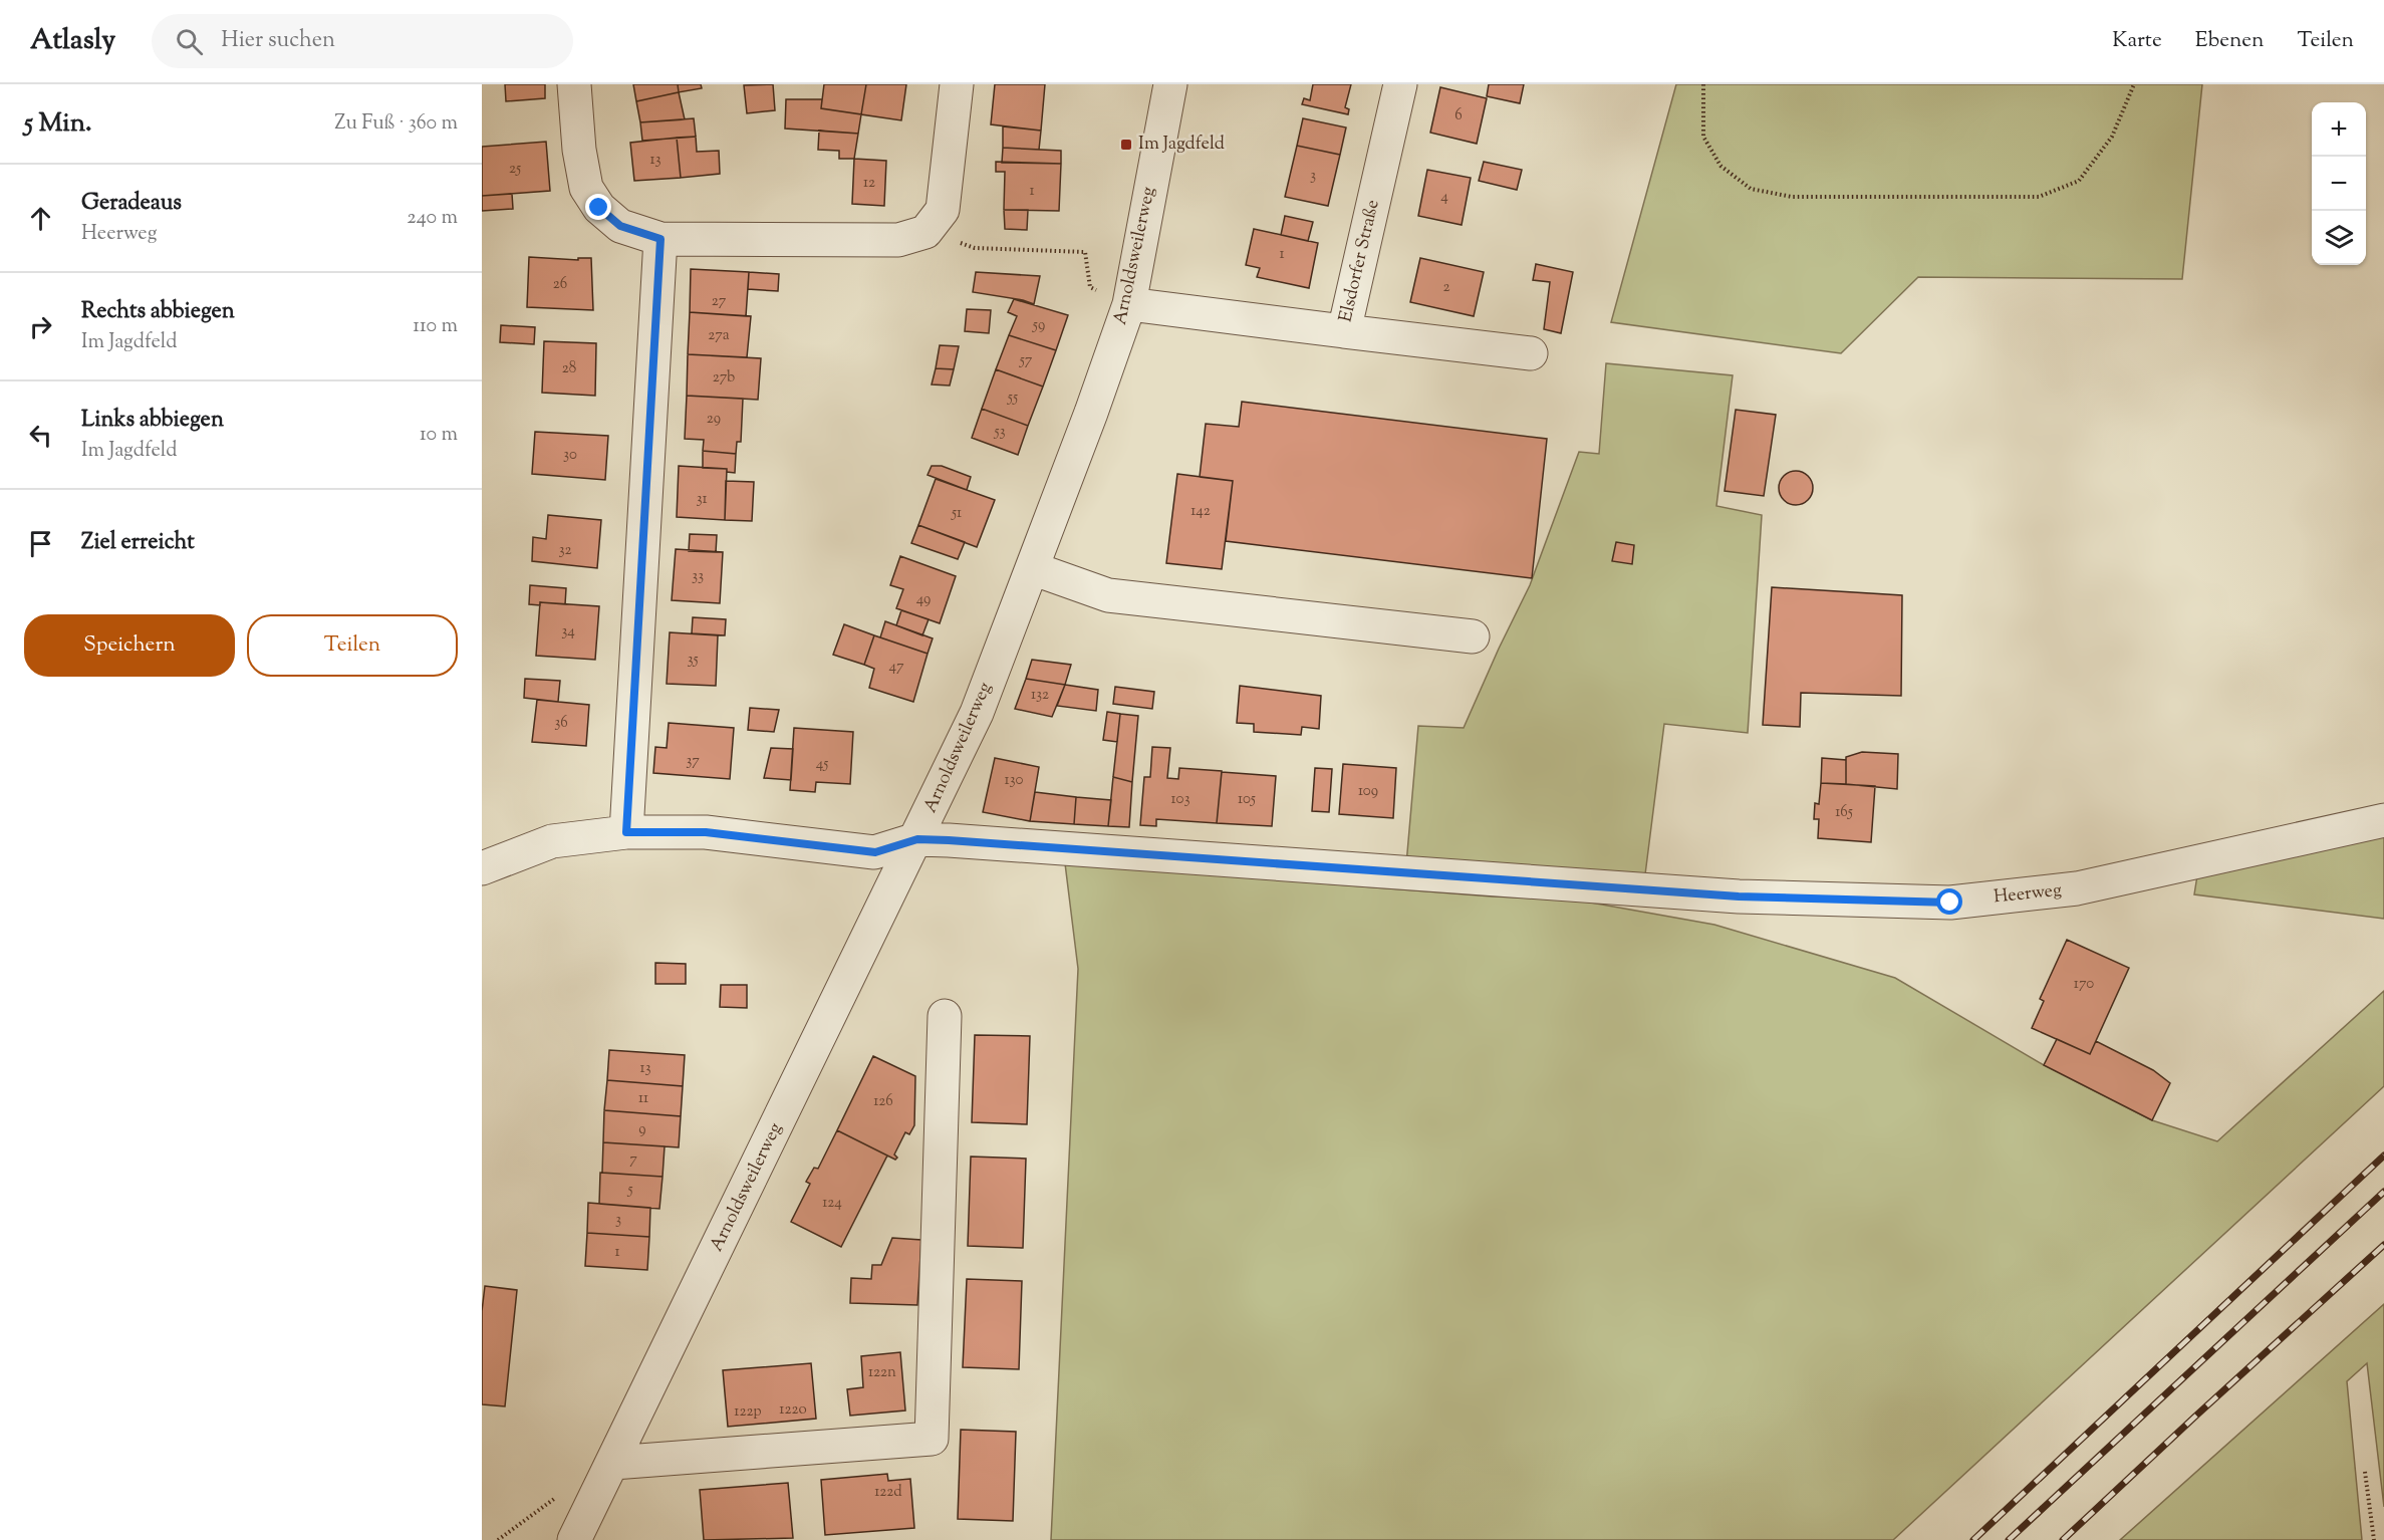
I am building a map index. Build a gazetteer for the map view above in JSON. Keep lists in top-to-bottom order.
{
  "streets": {
    "street": ["Arnoldsweilerweg", "Elsdorfer Straße", "Heerweg"]
  },
  "crossings": [
    ["Arnoldsweilerweg", "Elsdorfer Straße"],
    ["Arnoldsweilerweg", "Heerweg"]
  ],
  "places": {
    "transit": ["Im Jagdfeld"]
  },
  "house_numbers": [
    "6",
    "13",
    "25",
    "3",
    "12",
    "1",
    "4",
    "1",
    "26",
    "2",
    "27",
    "59",
    "27a",
    "57",
    "28",
    "27b",
    "55",
    "29",
    "53",
    "30",
    "31",
    "142",
    "51",
    "32",
    "33",
    "49",
    "34",
    "35",
    "47",
    "132",
    "36",
    "37",
    "45",
    "130",
    "109",
    "103",
    "105",
    "165",
    "170",
    "13",
    "11",
    "126",
    "9",
    "7",
    "5",
    "124",
    "3",
    "1",
    "122n",
    "122o",
    "122p",
    "122d"
  ],
  "page": {
    "header": "Atlasly",
    "search": "Hier suchen",
    "nav": ["Karte", "Ebenen", "Teilen"],
    "heading": ["5 Min.", "Zu Fuß · 360 m"],
    "map_buttons": ["+", "−"],
    "list": [
      ["Geradeaus", "Heerweg", "240 m"],
      ["Rechts abbiegen", "Im Jagdfeld", "110 m"],
      ["Links abbiegen", "Im Jagdfeld", "10 m"],
      "Ziel erreicht"
    ],
    "buttons": ["Speichern", "Teilen"]
  }
}
